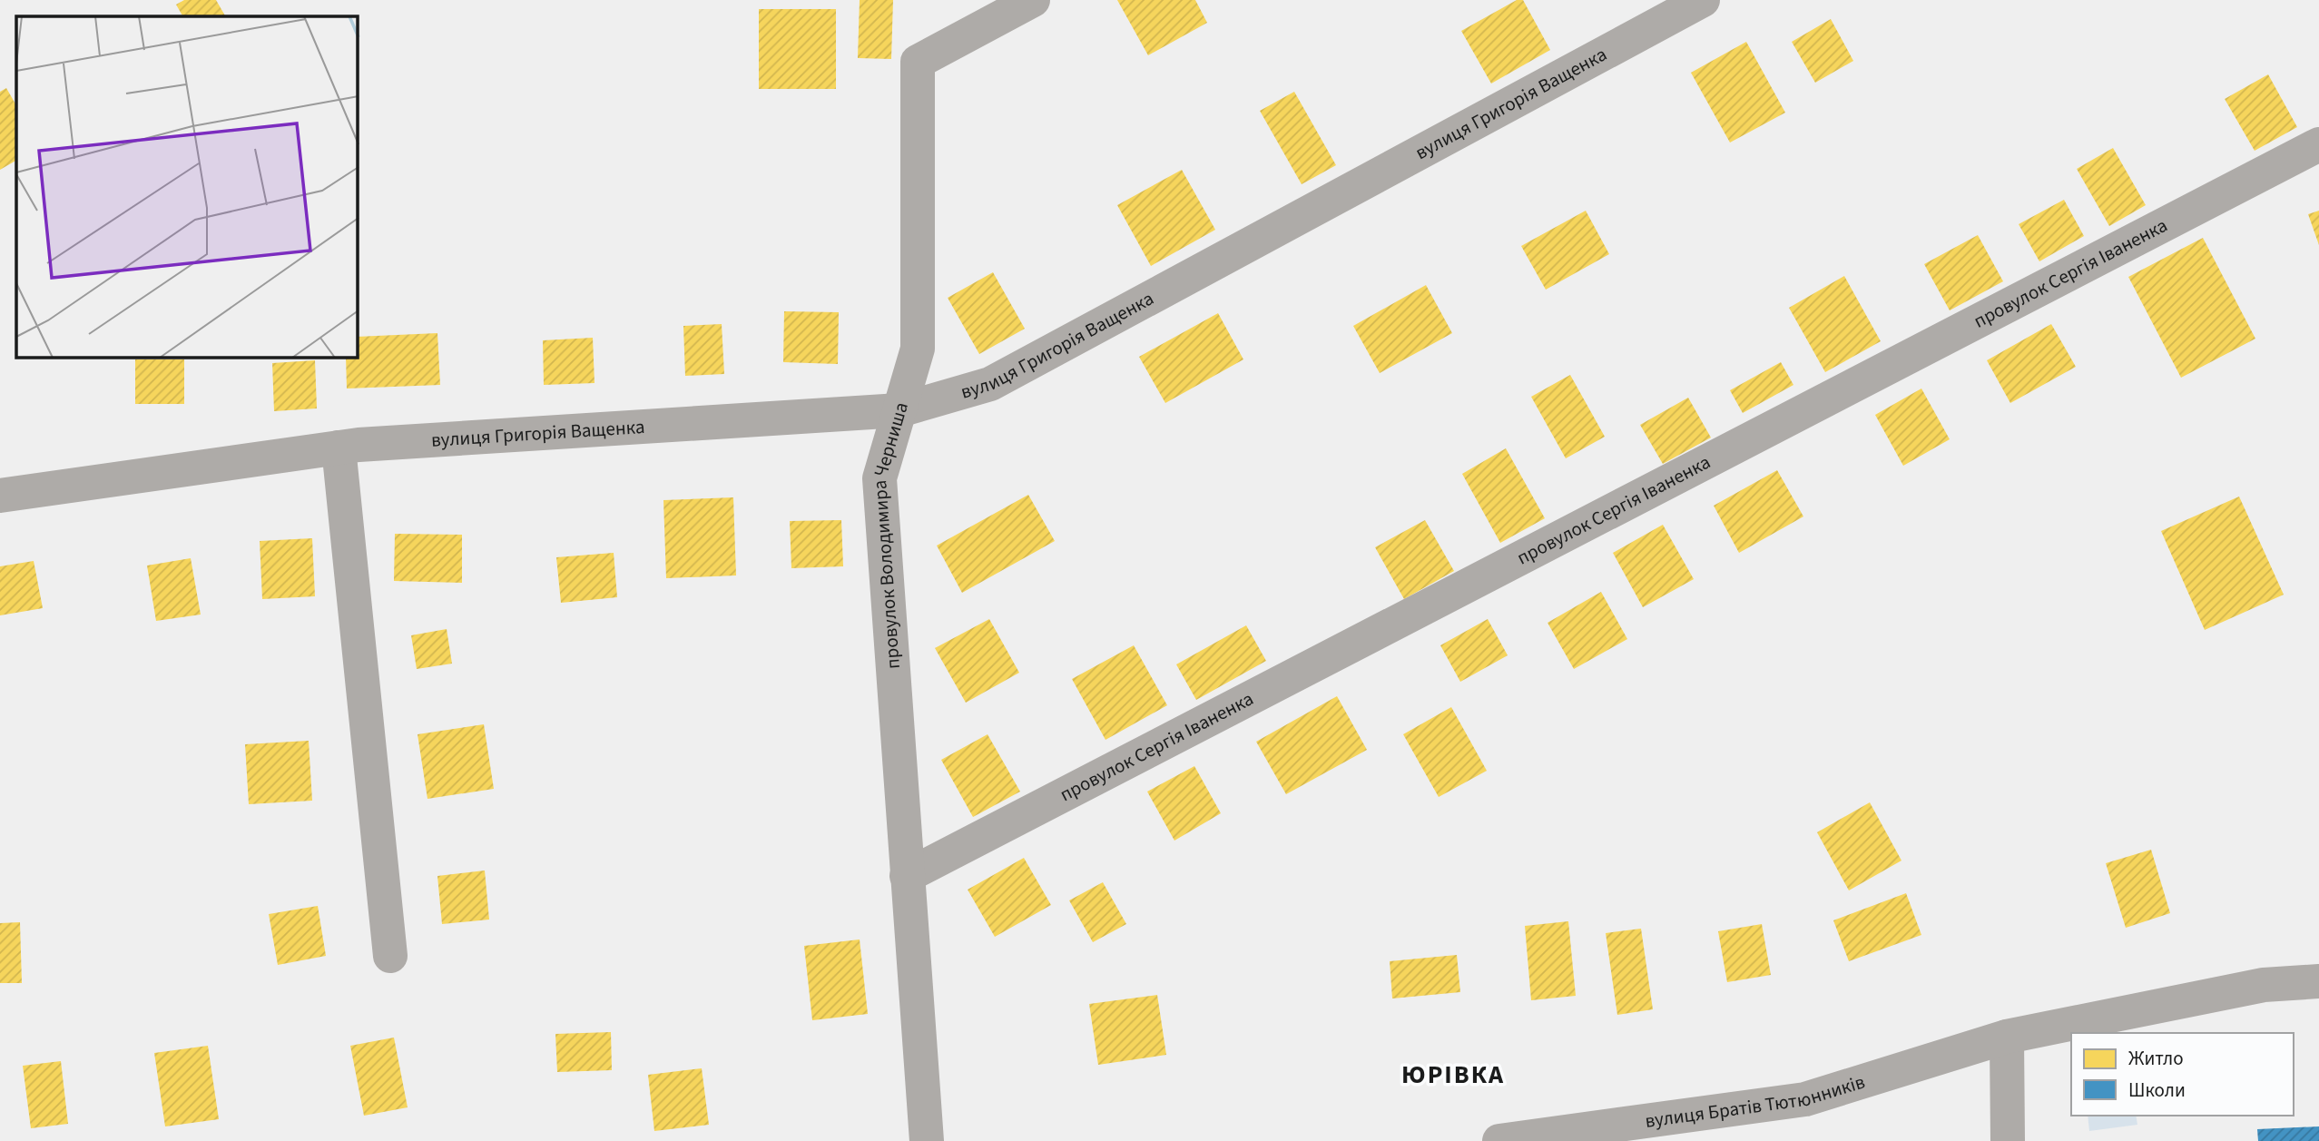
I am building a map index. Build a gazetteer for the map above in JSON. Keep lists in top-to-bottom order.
{
  "streets": {
    "street": [
      "вулиця Григорія Ващенка",
      "провулок Сергія Іваненка",
      "провулок Володимира Черниша",
      "вулиця Братів Тютюнників"
    ]
  },
  "crossings": [
    ["вулиця Григорія Ващенка", "провулок Володимира Черниша"],
    ["провулок Сергія Іваненка", "провулок Володимира Черниша"]
  ],
  "districts": ["ЮРІВКА"],
  "legend": ["Житло", "Школи"]
}
